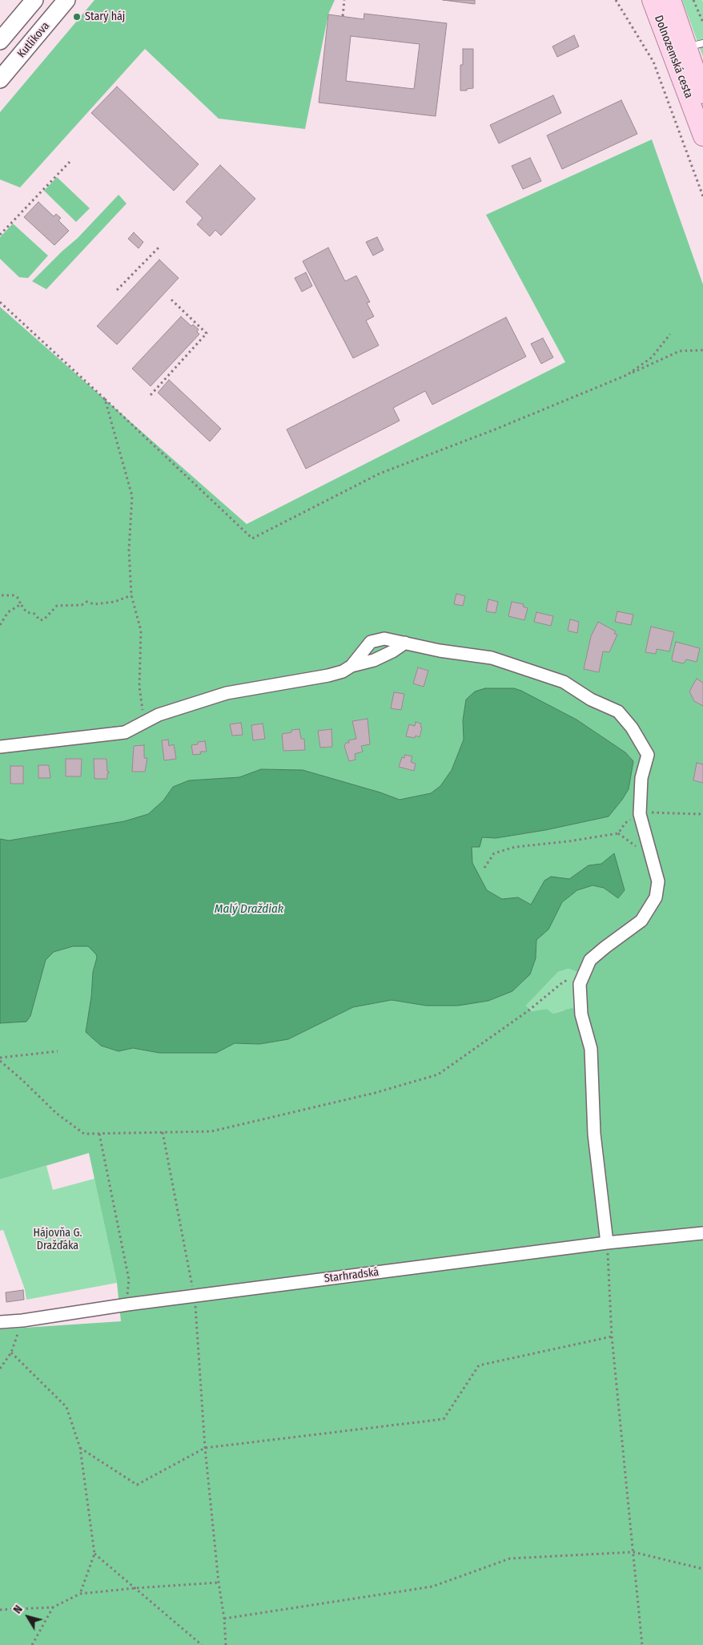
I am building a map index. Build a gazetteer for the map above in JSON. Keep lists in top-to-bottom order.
{
  "streets": {
    "main road": ["Kutlíkova", "Dolnozemská cesta"],
    "street": ["Starhradská"]
  },
  "water": ["Malý Draždiak"],
  "parks": ["Hájovňa G. Dražďáka"],
  "places": ["Starý háj"],
  "north": "top left"
}
